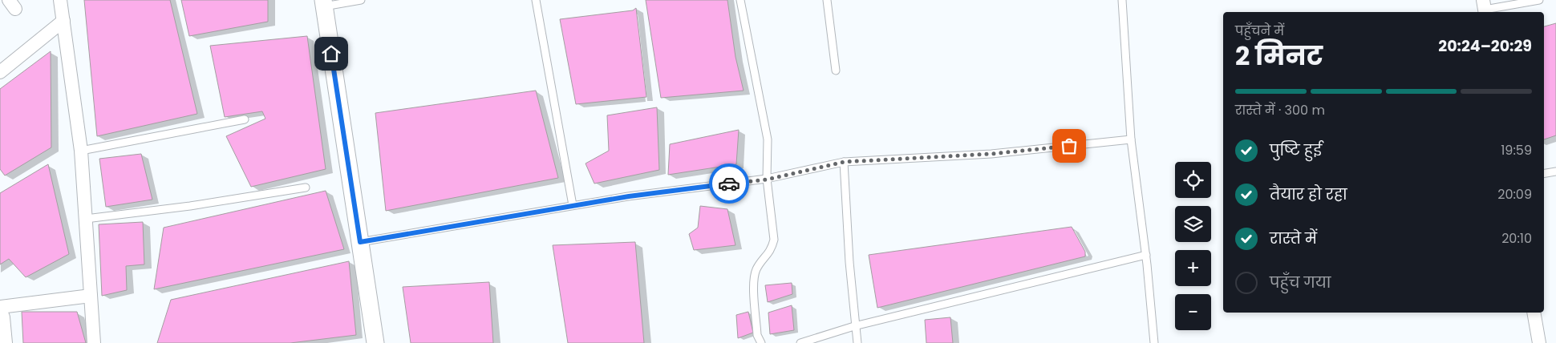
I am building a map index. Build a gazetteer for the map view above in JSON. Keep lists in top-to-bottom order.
{
  "page": {
    "heading": ["2 मिनट", "पहुँचने में", "20:24–20:29"],
    "bar": "रास्ते में · 300 m",
    "list": [
      ["पुष्टि हुई", "19:59"],
      ["तैयार हो रहा", "20:09"],
      ["रास्ते में", "20:10"],
      "पहुँच गया"
    ],
    "map_buttons": ["+", "−"]
  }
}
